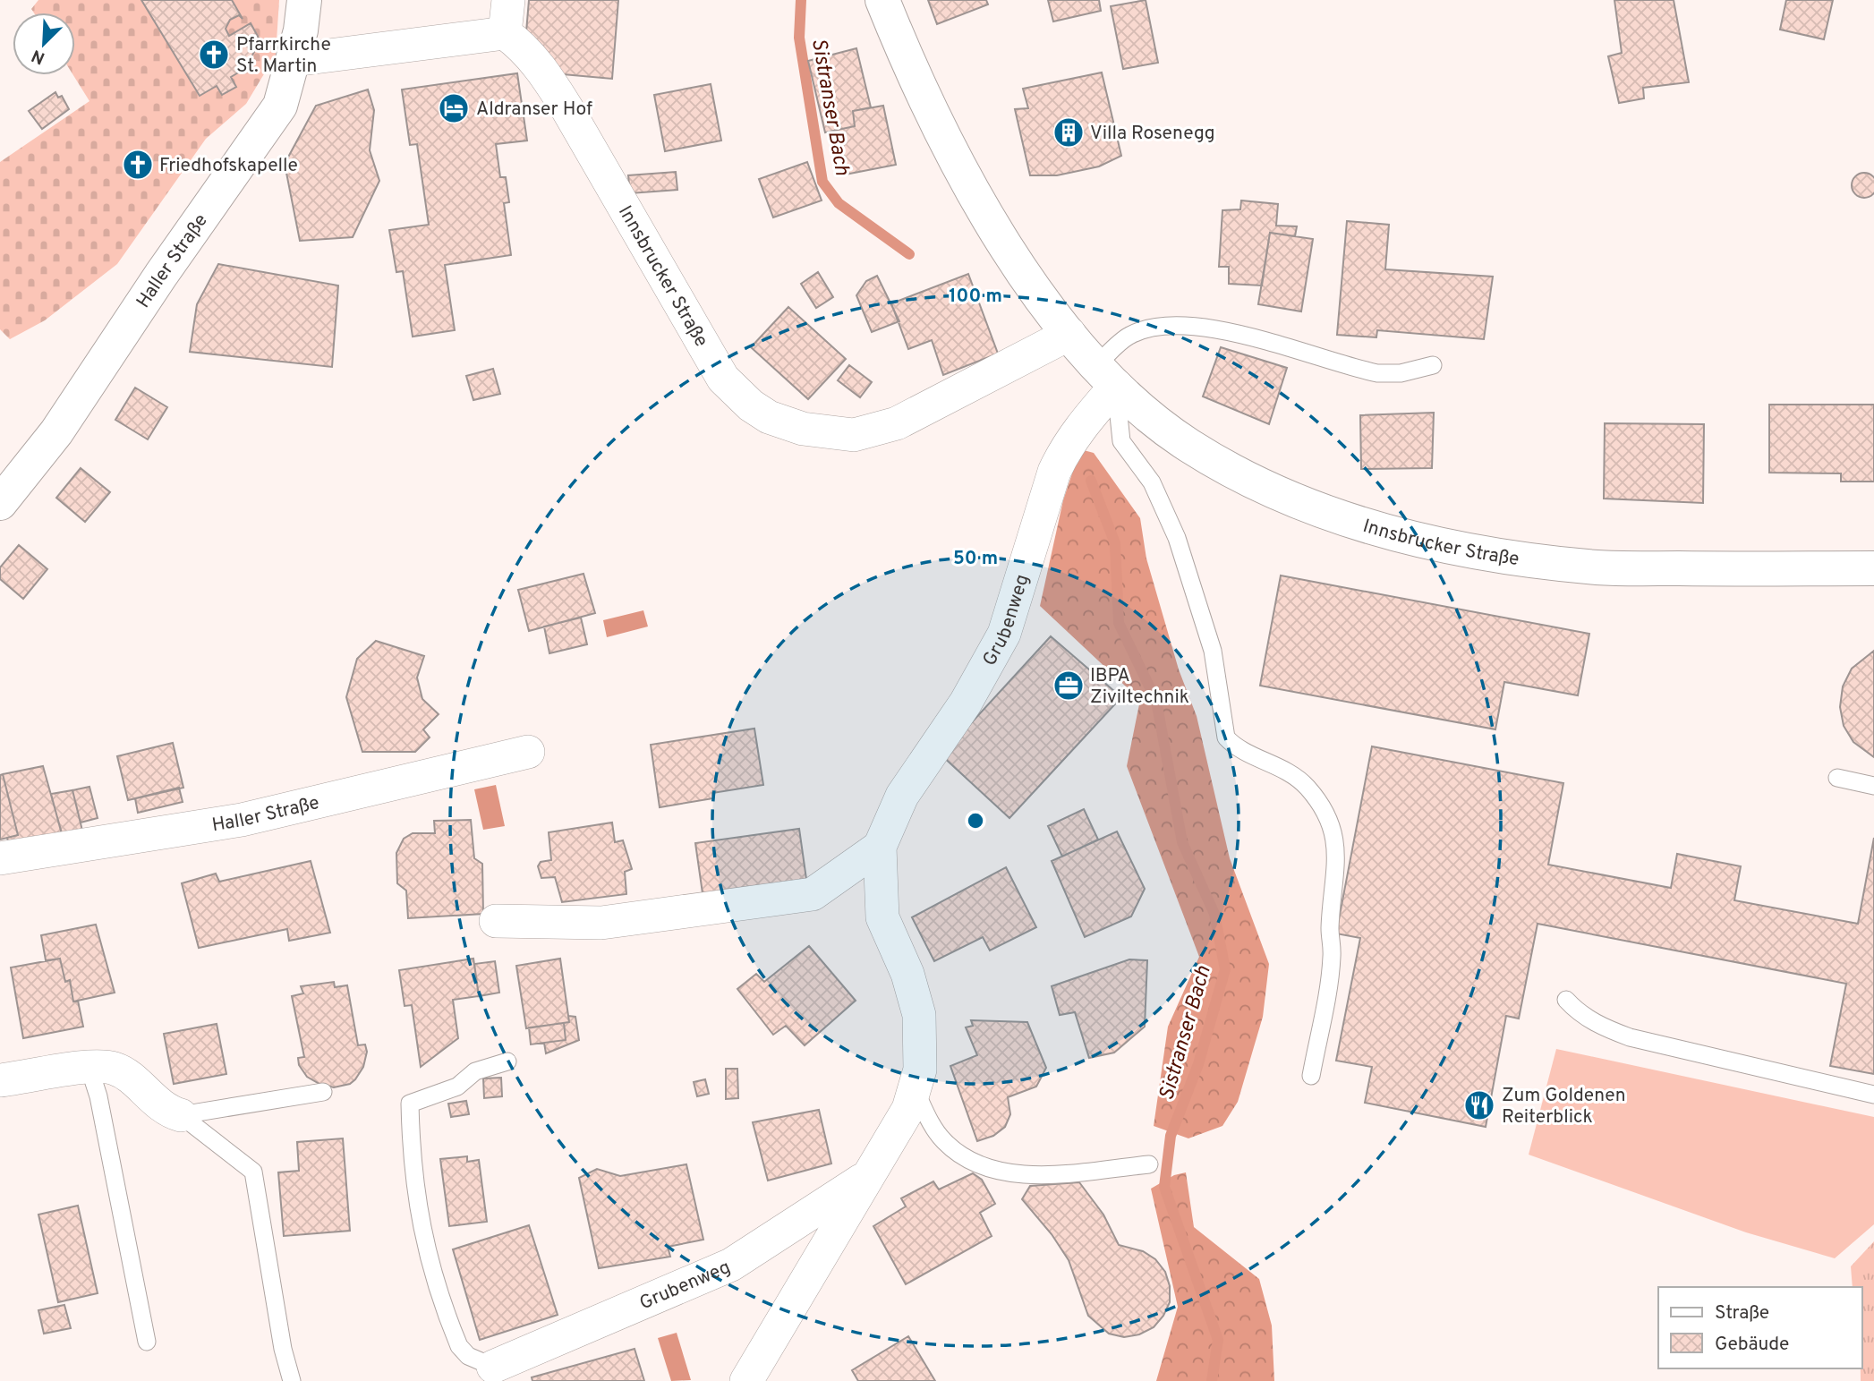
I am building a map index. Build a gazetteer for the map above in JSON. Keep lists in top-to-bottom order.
{
  "streets": {
    "main road": ["Haller Straße", "Innsbrucker Straße"],
    "street": ["Grubenweg"]
  },
  "crossings": [
    ["Innsbrucker Straße", "Grubenweg"]
  ],
  "water": ["Sistranser Bach"],
  "places": {
    "church": ["Pfarrkirche St. Martin", "Friedhofskapelle"],
    "hotel": ["Aldranser Hof"],
    "building": ["Villa Rosenegg"],
    "office": ["IBPA Ziviltechnik"],
    "restaurant": ["Zum Goldenen Reiterblick"]
  },
  "legend": ["Straße", "Gebäude"],
  "north": "bottom left",
  "rings": ["100 m", "50 m"]
}
